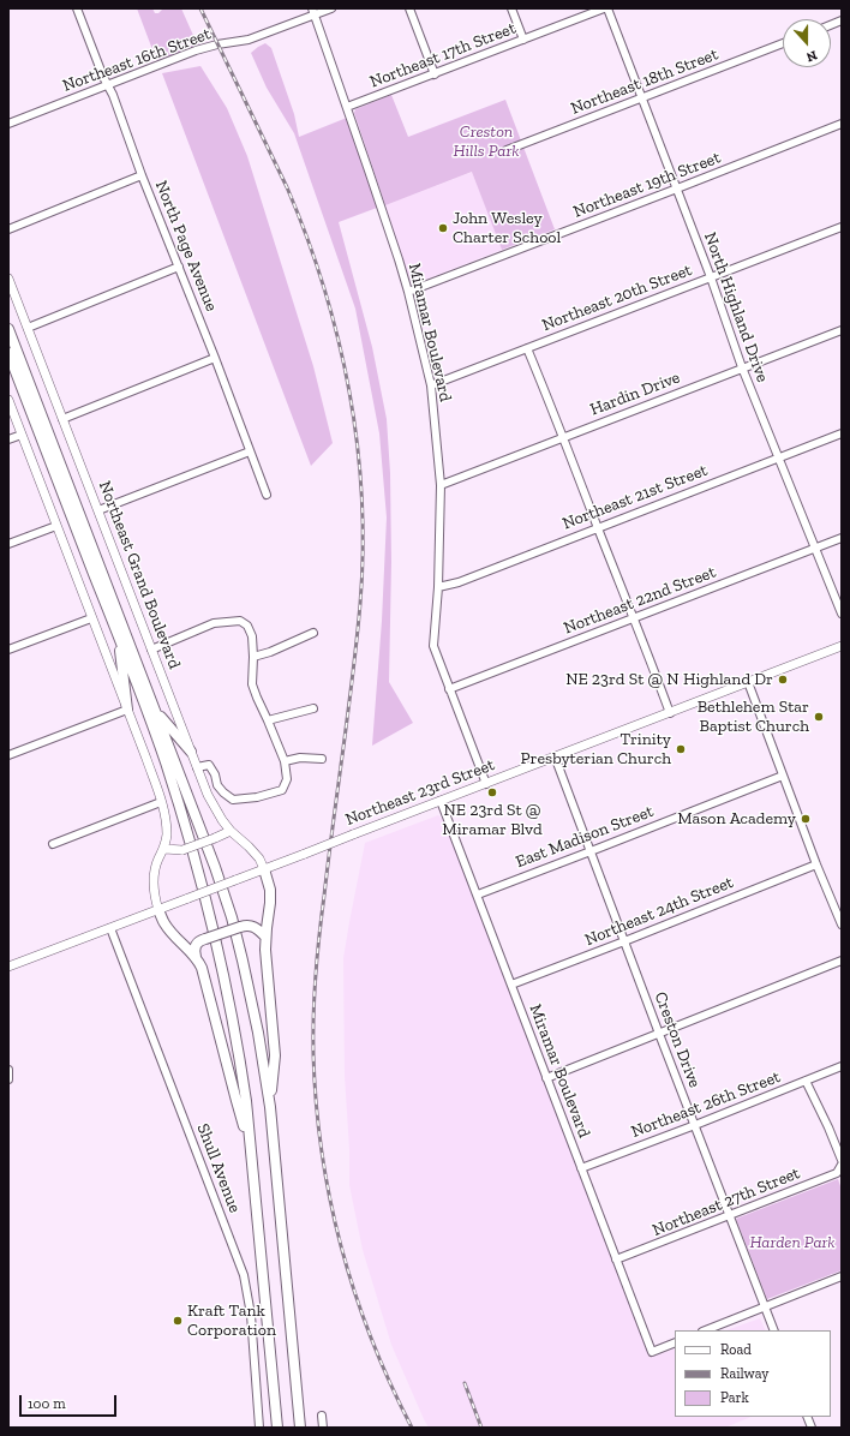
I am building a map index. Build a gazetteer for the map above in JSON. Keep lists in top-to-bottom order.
{
  "streets": {
    "main road": ["Northeast Grand Boulevard", "Northeast 23rd Street"],
    "street": [
      "Northeast 17th Street",
      "Northeast 16th Street",
      "Northeast 18th Street",
      "Northeast 19th Street",
      "North Page Avenue",
      "Northeast 20th Street",
      "North Highland Drive",
      "Miramar Boulevard",
      "Hardin Drive",
      "Northeast 21st Street",
      "Northeast 22nd Street",
      "East Madison Street",
      "Northeast 24th Street",
      "Creston Drive",
      "Northeast 26th Street",
      "Shull Avenue",
      "Northeast 27th Street"
    ]
  },
  "crossings": [
    ["Northeast 17th Street", "North Highland Drive"],
    ["Northeast 17th Street", "Miramar Boulevard"],
    ["Northeast 16th Street", "North Page Avenue"],
    ["Northeast 16th Street", "Miramar Boulevard"],
    ["Northeast 18th Street", "North Highland Drive"],
    ["Northeast 19th Street", "North Highland Drive"],
    ["Northeast 19th Street", "Miramar Boulevard"],
    ["Northeast 20th Street", "North Highland Drive"],
    ["Northeast 20th Street", "Miramar Boulevard"],
    ["North Highland Drive", "Hardin Drive"],
    ["North Highland Drive", "Northeast 21st Street"],
    ["North Highland Drive", "Northeast 22nd Street"],
    ["Miramar Boulevard", "Hardin Drive"],
    ["Miramar Boulevard", "Northeast 21st Street"],
    ["Miramar Boulevard", "Northeast 22nd Street"],
    ["Miramar Boulevard", "Northeast 23rd Street"],
    ["Miramar Boulevard", "East Madison Street"],
    ["Miramar Boulevard", "Northeast 24th Street"],
    ["Miramar Boulevard", "Northeast 26th Street"],
    ["Miramar Boulevard", "Northeast 27th Street"],
    ["Northeast Grand Boulevard", "Northeast 23rd Street"],
    ["Northeast 23rd Street", "Creston Drive"],
    ["Northeast 23rd Street", "Shull Avenue"],
    ["East Madison Street", "Creston Drive"],
    ["Northeast 24th Street", "Creston Drive"],
    ["Creston Drive", "Northeast 26th Street"],
    ["Creston Drive", "Northeast 27th Street"]
  ],
  "parks": ["Creston Hills Park", "Harden Park"],
  "places": [
    "John Wesley Charter School",
    "NE 23rd St @ N Highland Dr",
    "Bethlehem Star Baptist Church",
    "Trinity Presbyterian Church",
    "NE 23rd St @ Miramar Blvd",
    "Mason Academy",
    "Kraft Tank Corporation"
  ],
  "legend": ["Road", "Railway", "Park"],
  "scale_bar": "100 m",
  "north": "bottom"
}
